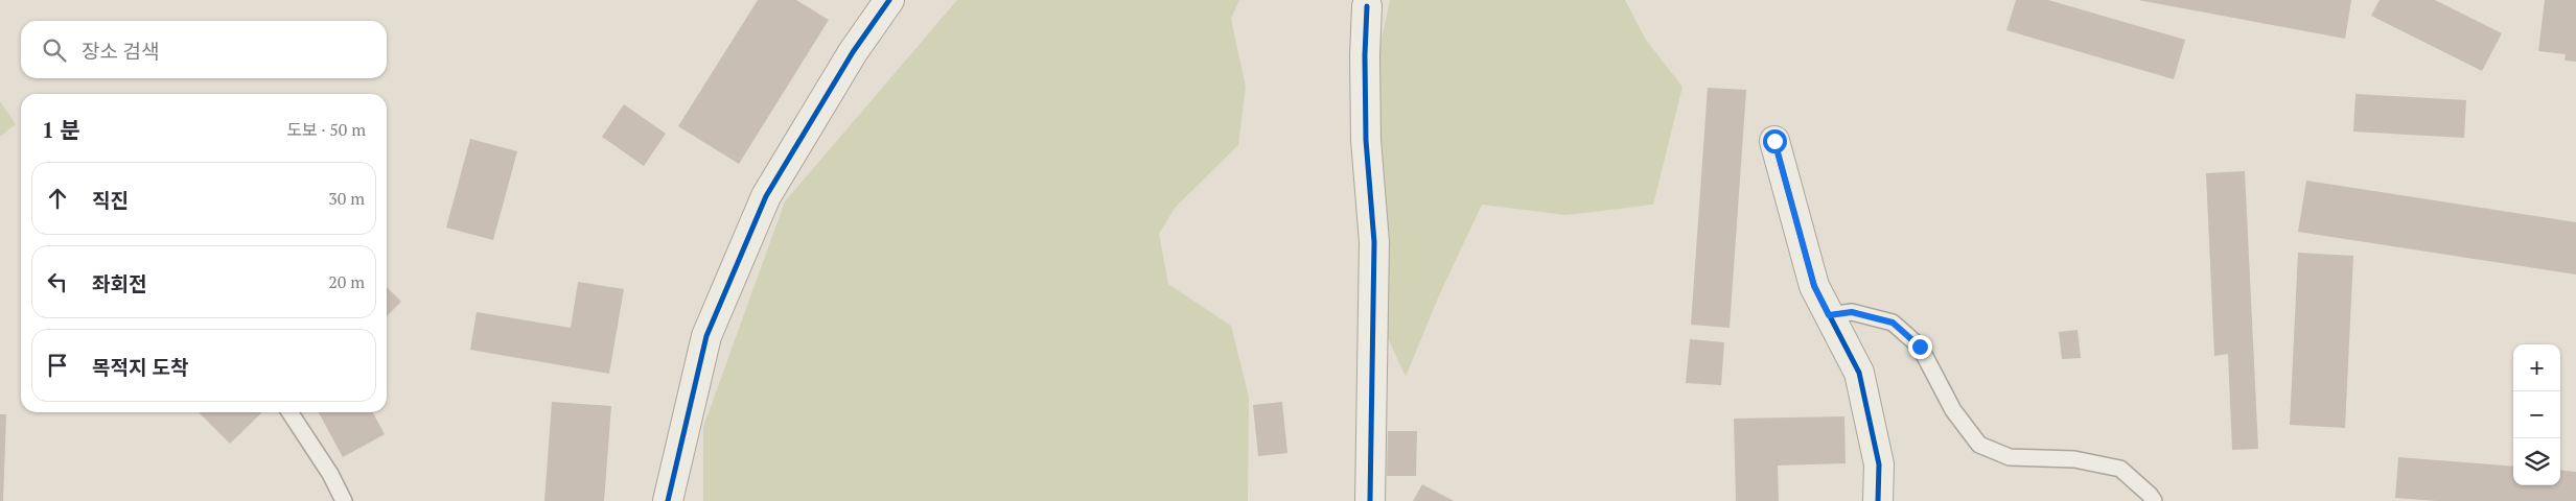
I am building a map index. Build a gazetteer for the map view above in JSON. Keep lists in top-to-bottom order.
{
  "page": {
    "search": "장소 검색",
    "heading": ["1 분", "도보 · 50 m"],
    "list": [
      ["직진", "30 m"],
      ["좌회전", "20 m"],
      "목적지 도착"
    ],
    "map_buttons": ["+", "−"]
  }
}
